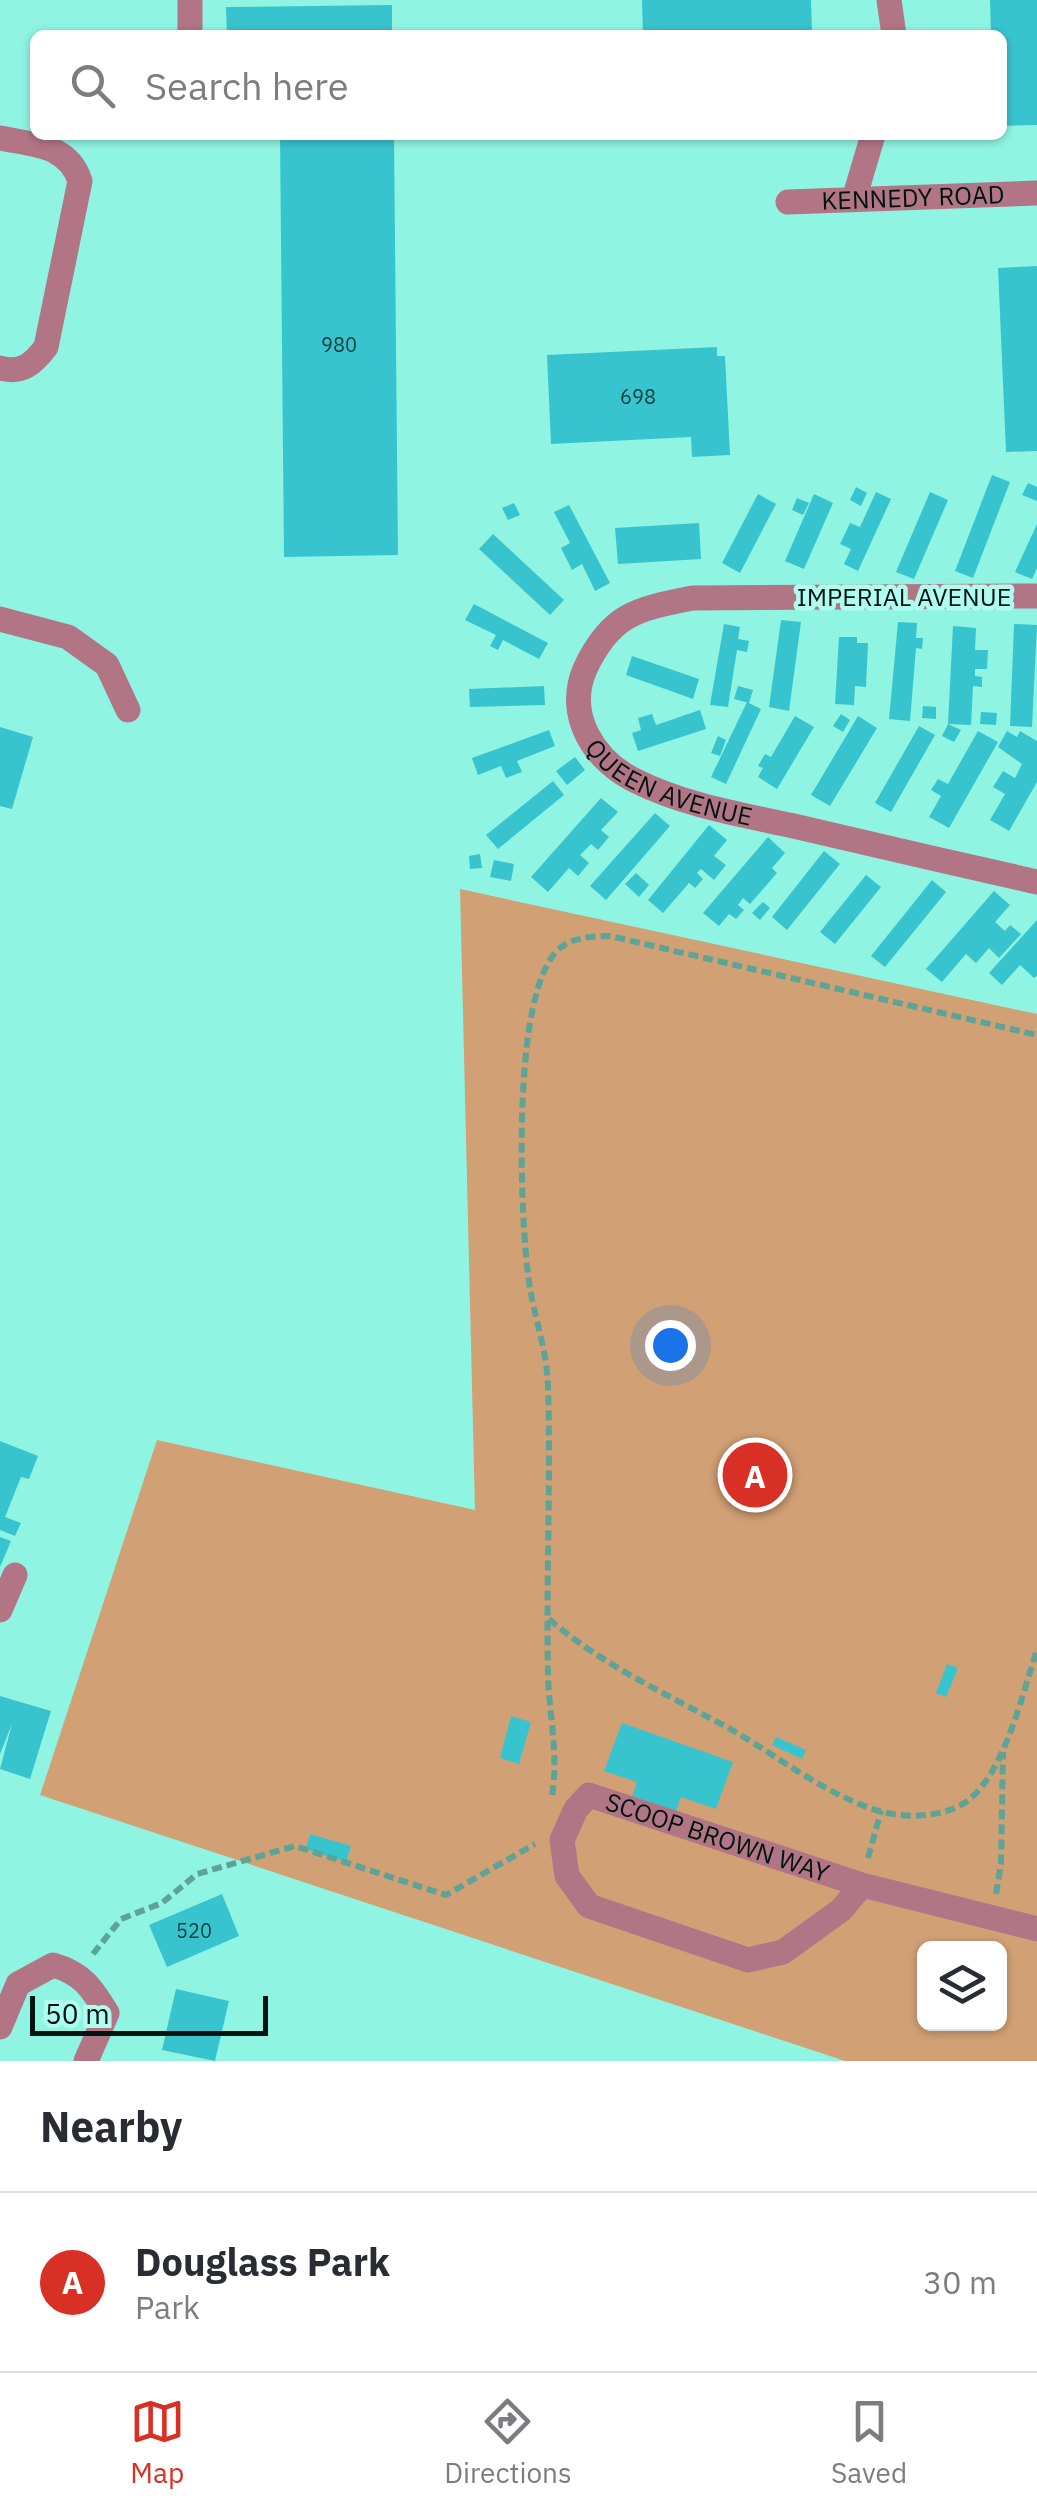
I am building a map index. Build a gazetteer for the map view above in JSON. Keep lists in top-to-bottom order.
{
  "streets": {
    "street": [
      "KENNEDY ROAD",
      "IMPERIAL AVENUE",
      "QUEEN AVENUE",
      "SCOOP BROWN WAY"
    ]
  },
  "crossings": [
    ["IMPERIAL AVENUE", "QUEEN AVENUE"]
  ],
  "house_numbers": ["980", "698", "520"],
  "scale_bar": "50 m",
  "page": {
    "search": "Search here",
    "pins": "A",
    "scale": "50 m",
    "heading": "Nearby",
    "list": [
      {
        "mark": "A",
        "name": "Douglass Park",
        "note": "Park",
        "value": "30 m"
      }
    ],
    "nav": ["Map", "Directions", "Saved"]
  }
}
